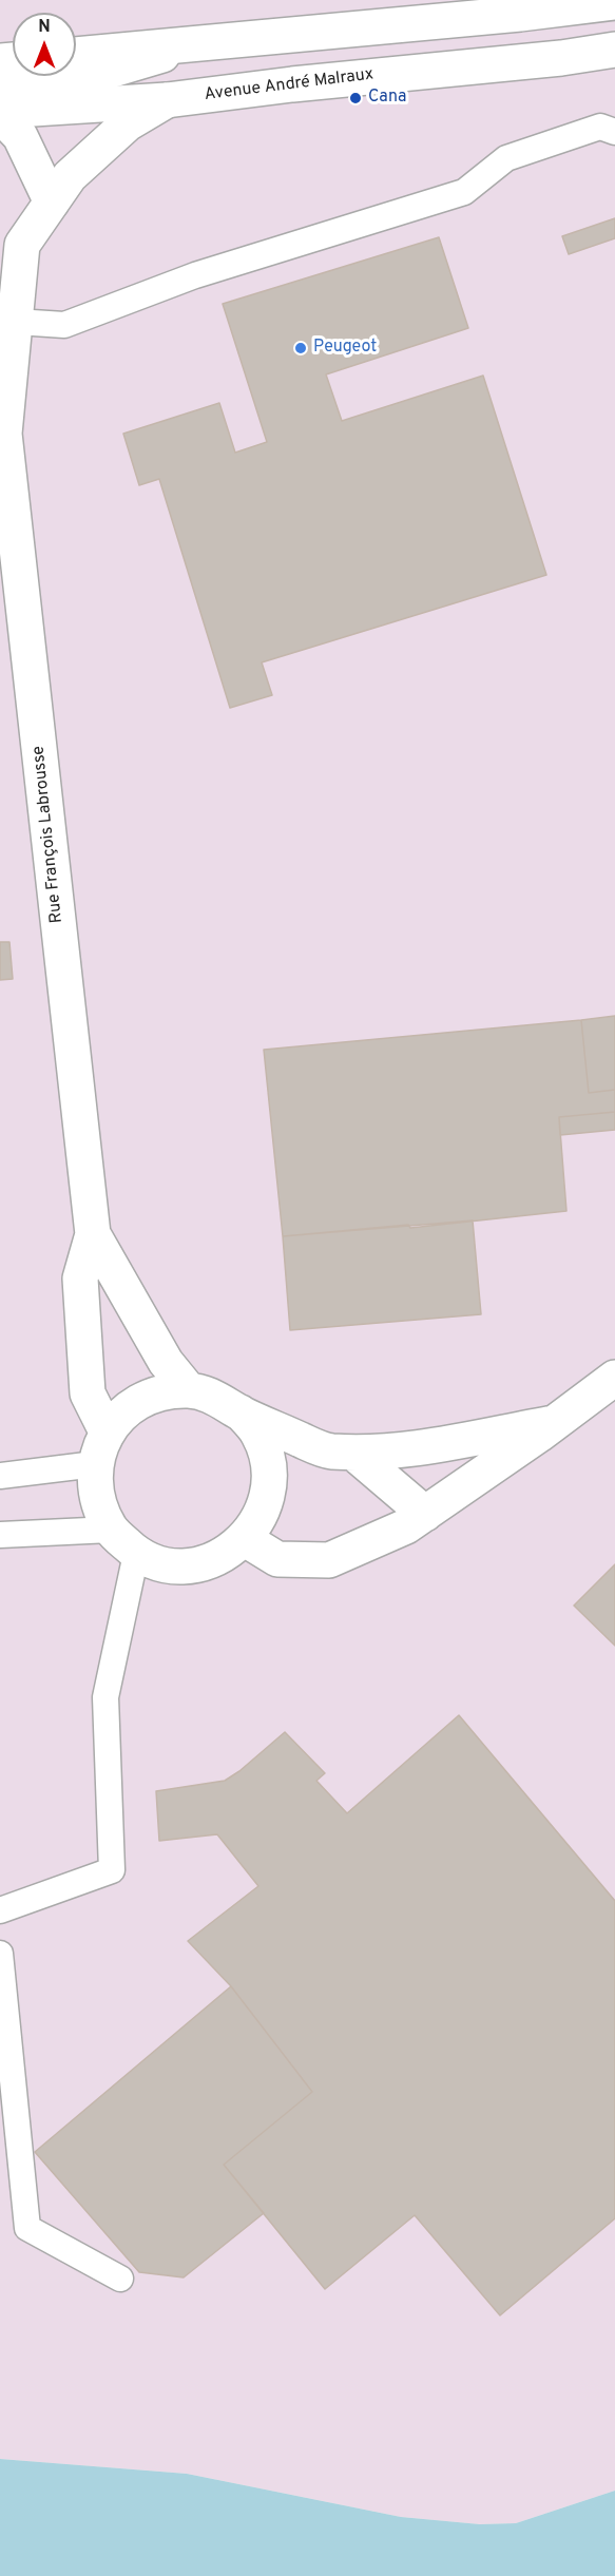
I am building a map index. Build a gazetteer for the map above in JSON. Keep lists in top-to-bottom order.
{
  "streets": {
    "street": ["Avenue André Malraux", "Rue François Labrousse"]
  },
  "crossings": [
    ["Avenue André Malraux", "Rue François Labrousse"]
  ],
  "places": ["Cana", "Peugeot"],
  "north": "top"
}
